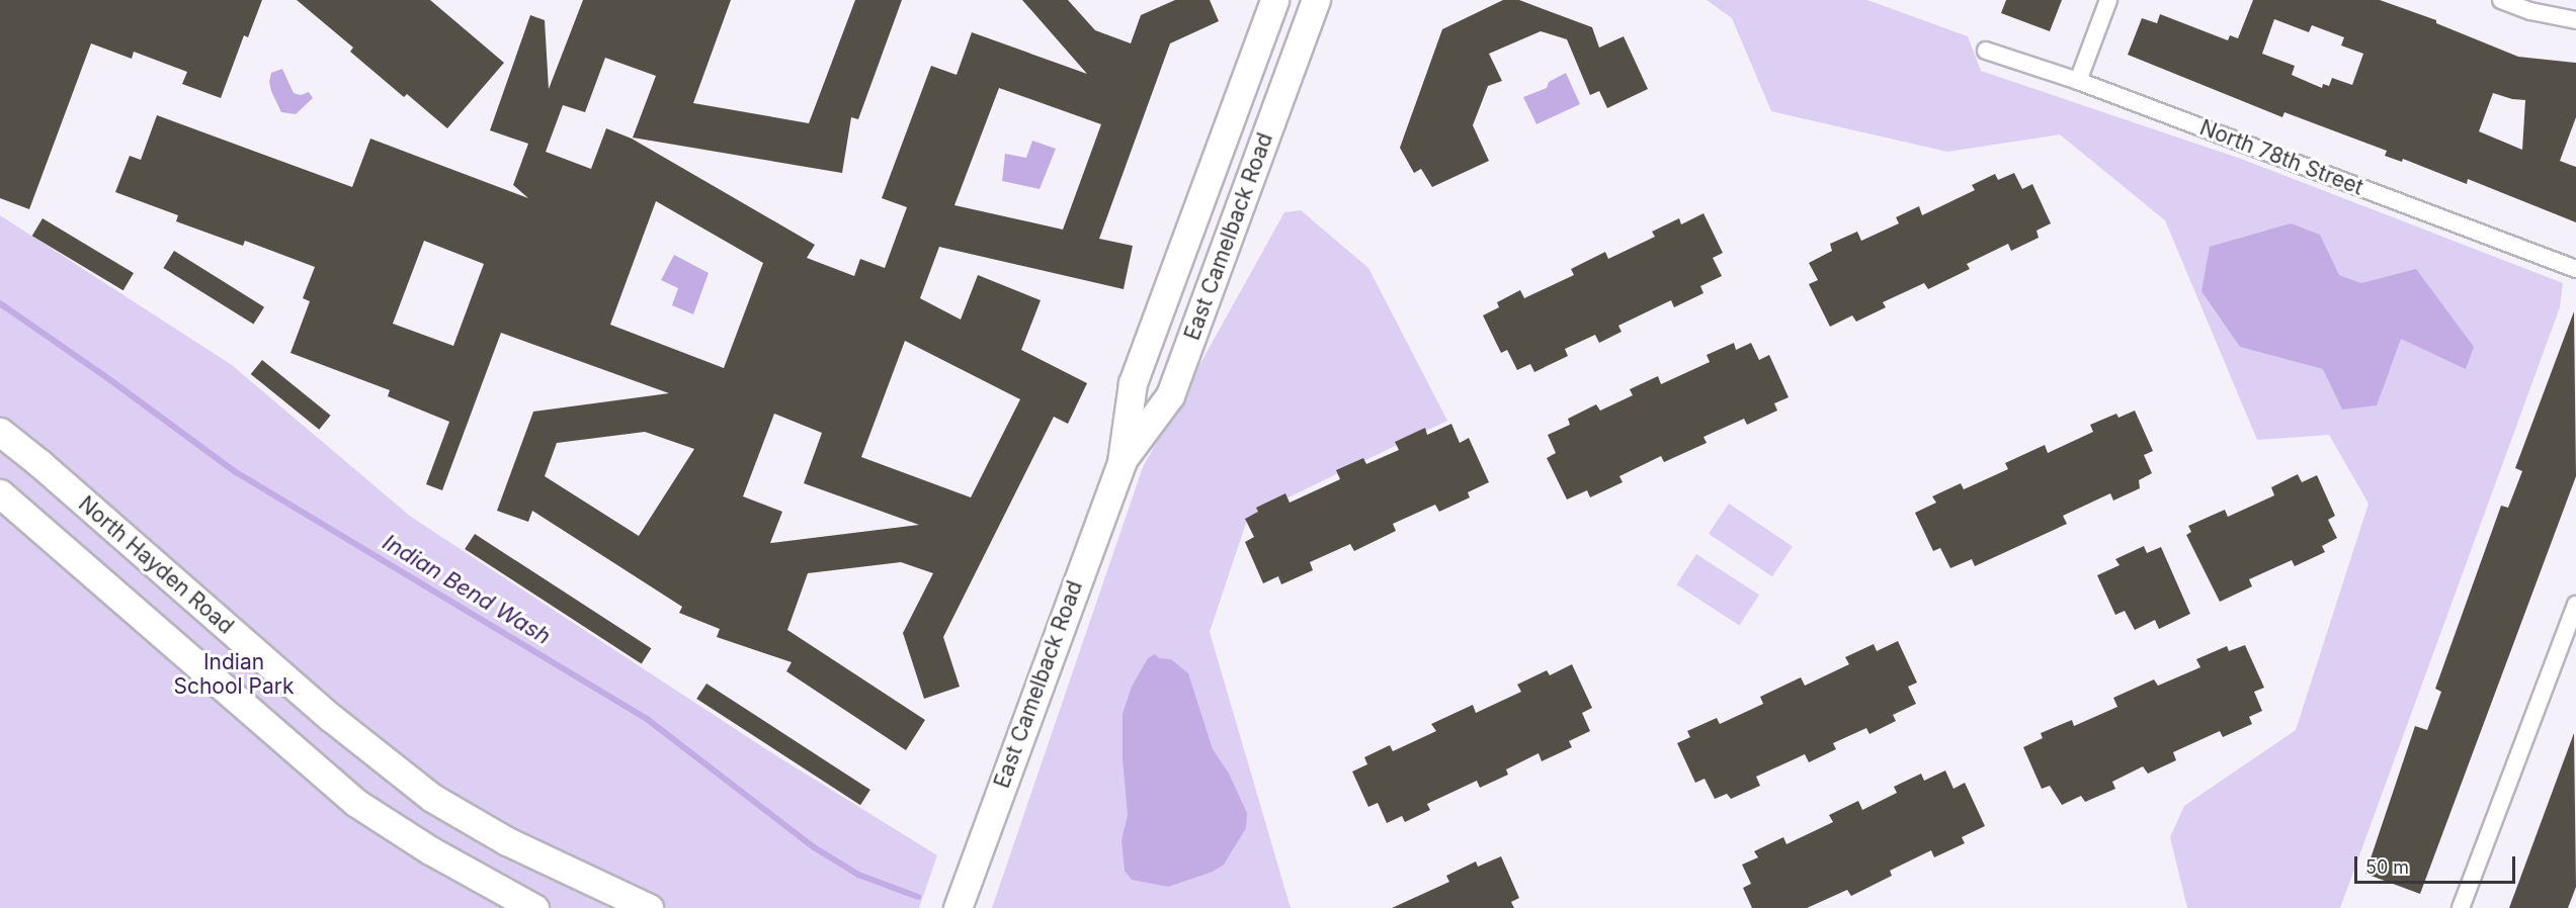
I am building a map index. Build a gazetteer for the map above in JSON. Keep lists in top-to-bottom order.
{
  "streets": {
    "main road": ["East Camelback Road", "North Hayden Road"],
    "street": ["North 78th Street"]
  },
  "water": ["Indian Bend Wash"],
  "parks": ["Indian School Park"],
  "scale_bar": "50 m"
}
